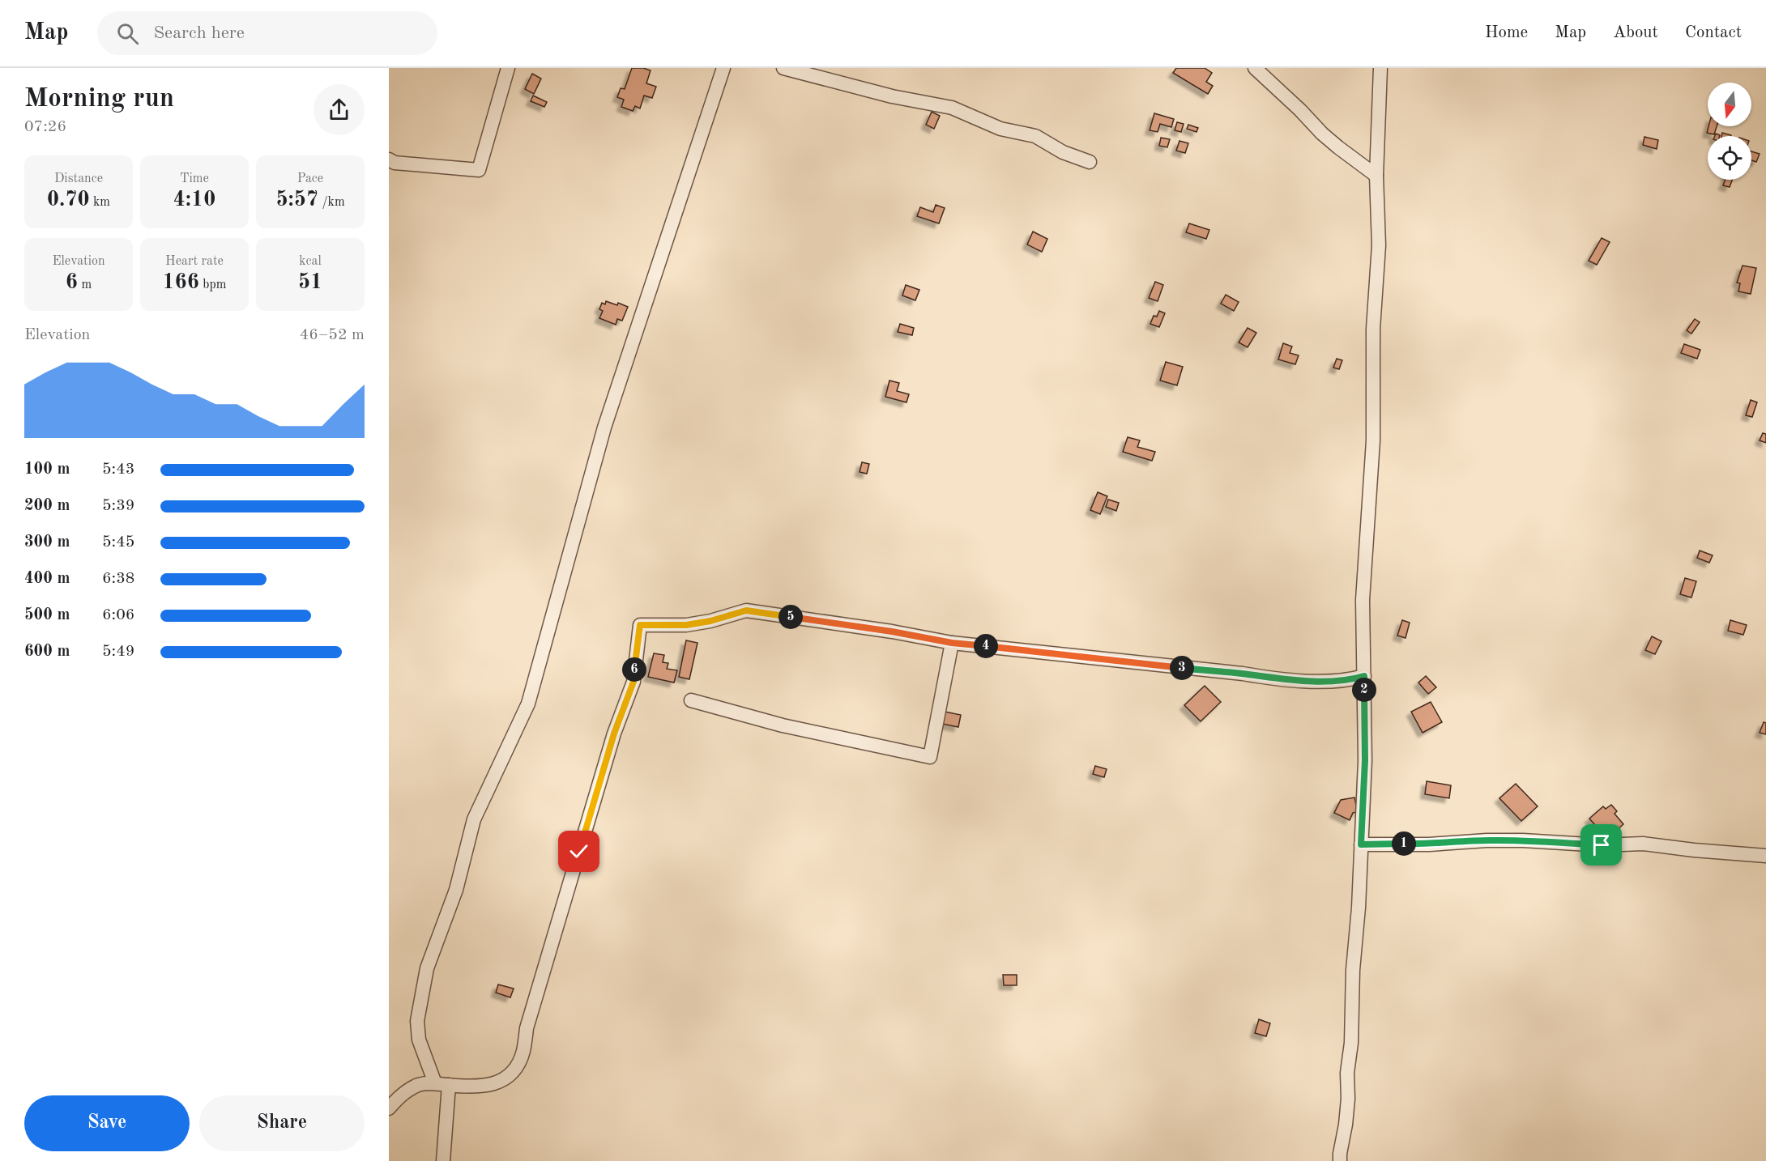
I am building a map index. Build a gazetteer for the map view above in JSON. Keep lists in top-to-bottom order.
{
  "north": "bottom",
  "page": {
    "header": "Map",
    "search": "Search here",
    "nav": [
      "Home",
      "Map",
      "About",
      "Contact"
    ],
    "heading": ["Morning run", "07:26"],
    "stats": [
      ["Distance", "0.70 km"],
      ["Time", "4:10"],
      ["Pace", "5:57 /km"],
      ["Elevation", "6 m"],
      ["Heart rate", "166 bpm"],
      ["kcal", "51"]
    ],
    "chart": ["Elevation", "46–52 m"],
    "list": [
      {
        "name": "100 m",
        "note": "5:43"
      },
      {
        "name": "200 m",
        "note": "5:39"
      },
      {
        "name": "300 m",
        "note": "5:45"
      },
      {
        "name": "400 m",
        "note": "6:38"
      },
      {
        "name": "500 m",
        "note": "6:06"
      },
      {
        "name": "600 m",
        "note": "5:49"
      }
    ],
    "pins": [
      "5",
      "4",
      "3",
      "6",
      "2",
      "1"
    ],
    "buttons": ["Save", "Share"]
  }
}
